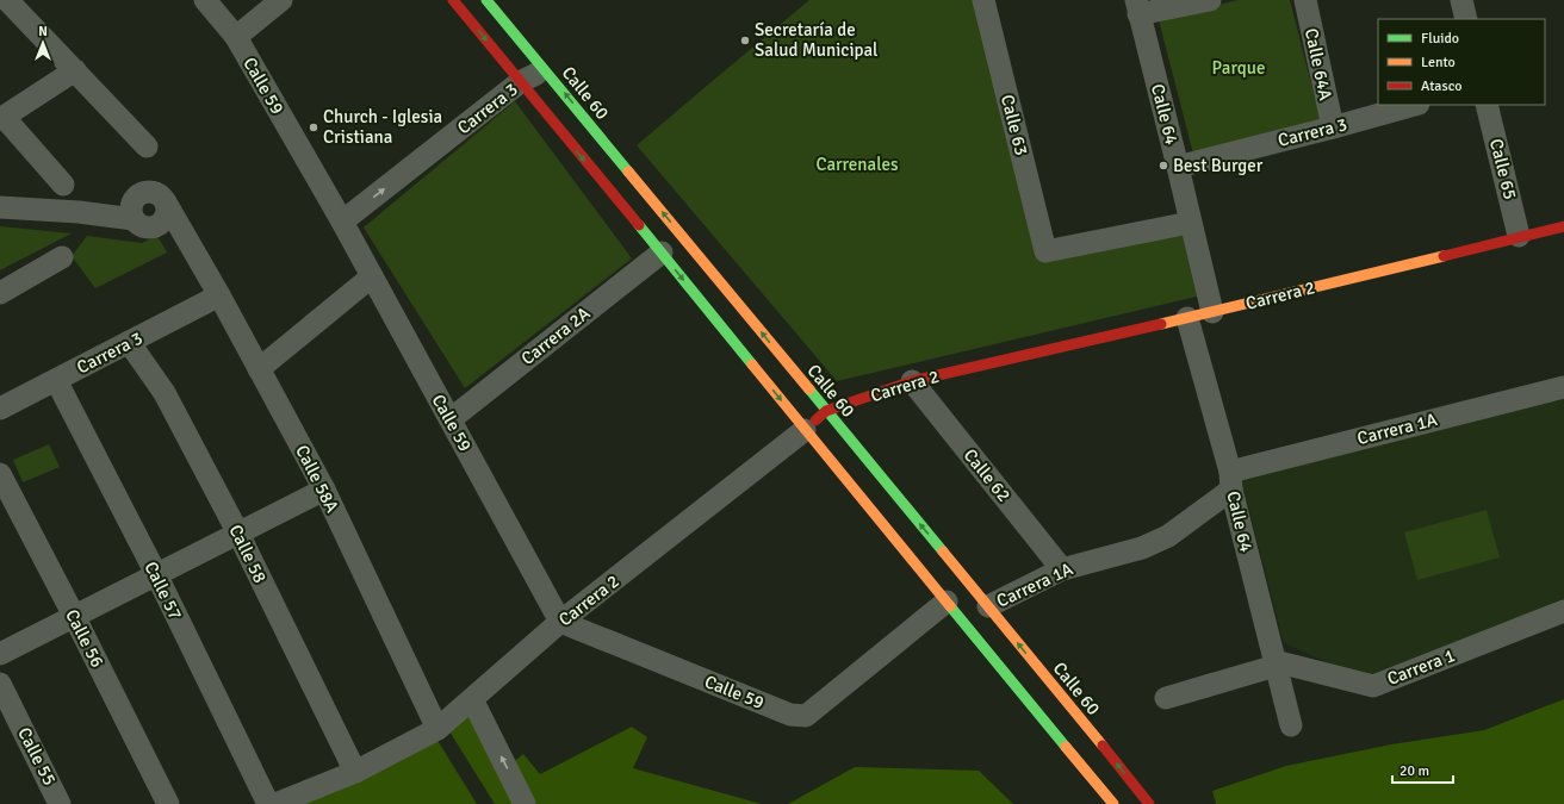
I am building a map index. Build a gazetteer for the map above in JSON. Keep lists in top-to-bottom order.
{
  "streets": {
    "main road": ["Calle 60", "Carrera 2"],
    "street": [
      "Calle 64A",
      "Calle 59",
      "Carrera 3",
      "Calle 64",
      "Calle 63",
      "Calle 65",
      "Carrera 2A",
      "Carrera 1A",
      "Calle 62",
      "Calle 58A",
      "Calle 58",
      "Calle 57",
      "Calle 56",
      "Carrera 1",
      "Calle 55"
    ]
  },
  "crossings": [
    ["Calle 64A", "Carrera 3"],
    ["Calle 59", "Carrera 3"],
    ["Calle 59", "Carrera 2"],
    ["Calle 59", "Carrera 2A"],
    ["Calle 60", "Carrera 3"],
    ["Calle 60", "Carrera 2"],
    ["Calle 60", "Carrera 1A"],
    ["Carrera 3", "Calle 64"],
    ["Carrera 3", "Calle 58A"],
    ["Carrera 3", "Calle 58"],
    ["Carrera 3", "Calle 57"],
    ["Calle 64", "Calle 63"],
    ["Calle 64", "Carrera 2"],
    ["Calle 64", "Carrera 1A"],
    ["Calle 64", "Carrera 1"],
    ["Calle 65", "Carrera 2"],
    ["Carrera 2", "Calle 62"],
    ["Carrera 2", "Calle 58A"],
    ["Carrera 2", "Calle 58"],
    ["Carrera 1A", "Calle 62"]
  ],
  "parks": ["Parque", "Carrenales"],
  "places": ["Secretaría de Salud Municipal", "Church - Iglesia Cristiana", "Best Burger"],
  "legend": ["Fluido", "Lento", "Atasco"],
  "scale_bar": "20 m",
  "north": "top"
}
